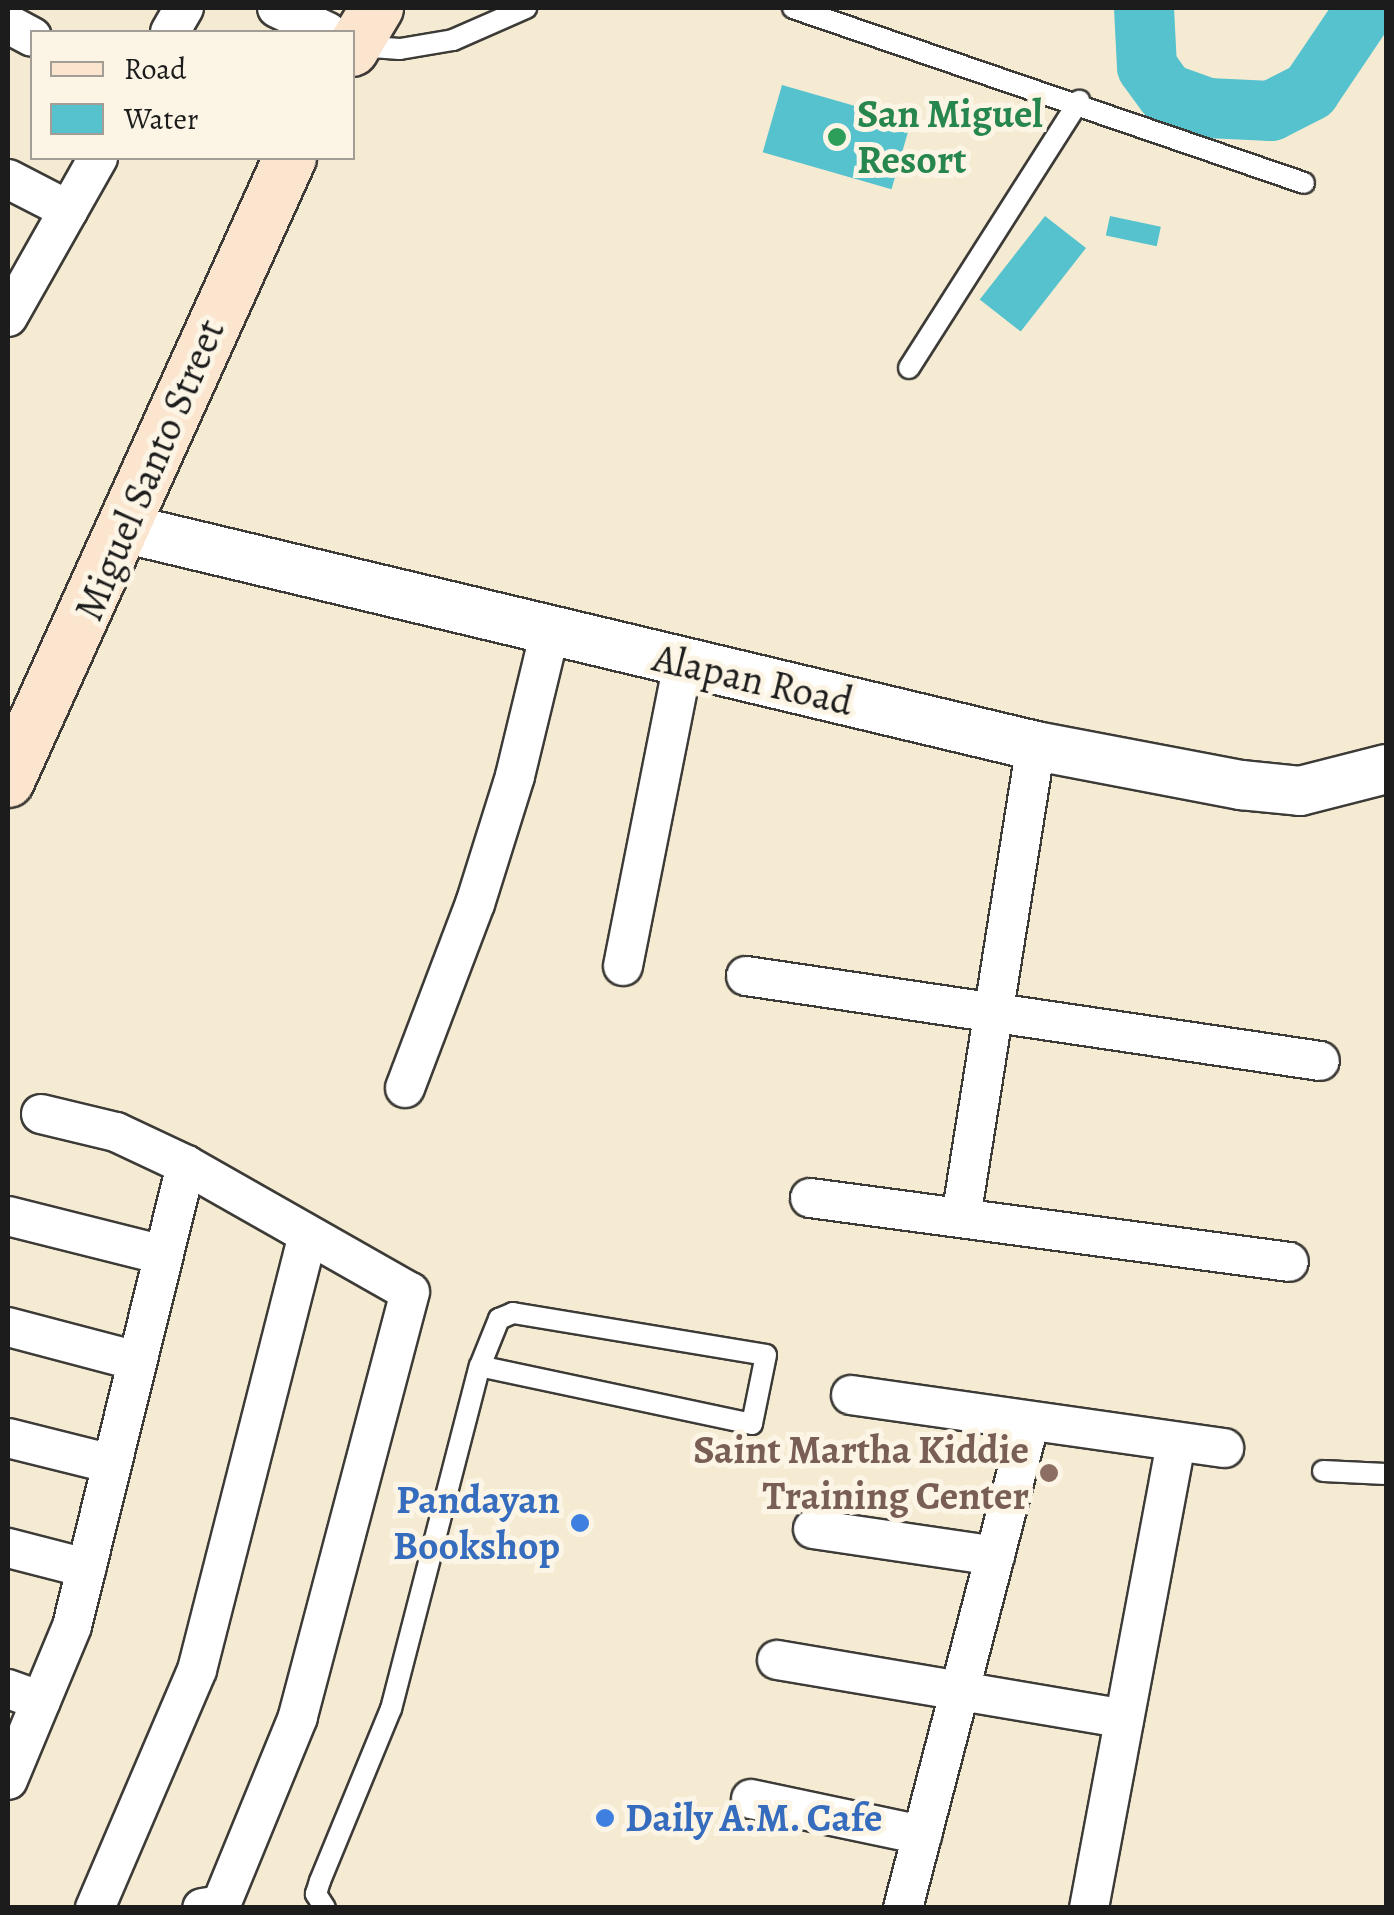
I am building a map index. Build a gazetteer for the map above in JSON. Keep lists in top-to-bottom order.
{
  "streets": {
    "main road": ["Miguel Santo Street"],
    "street": ["Alapan Road"]
  },
  "crossings": [
    ["Miguel Santo Street", "Alapan Road"]
  ],
  "places": [
    "San Miguel Resort",
    "Saint Martha Kiddie Training Center",
    "Pandayan Bookshop",
    "Daily A.M. Cafe"
  ],
  "legend": ["Road", "Water"]
}
